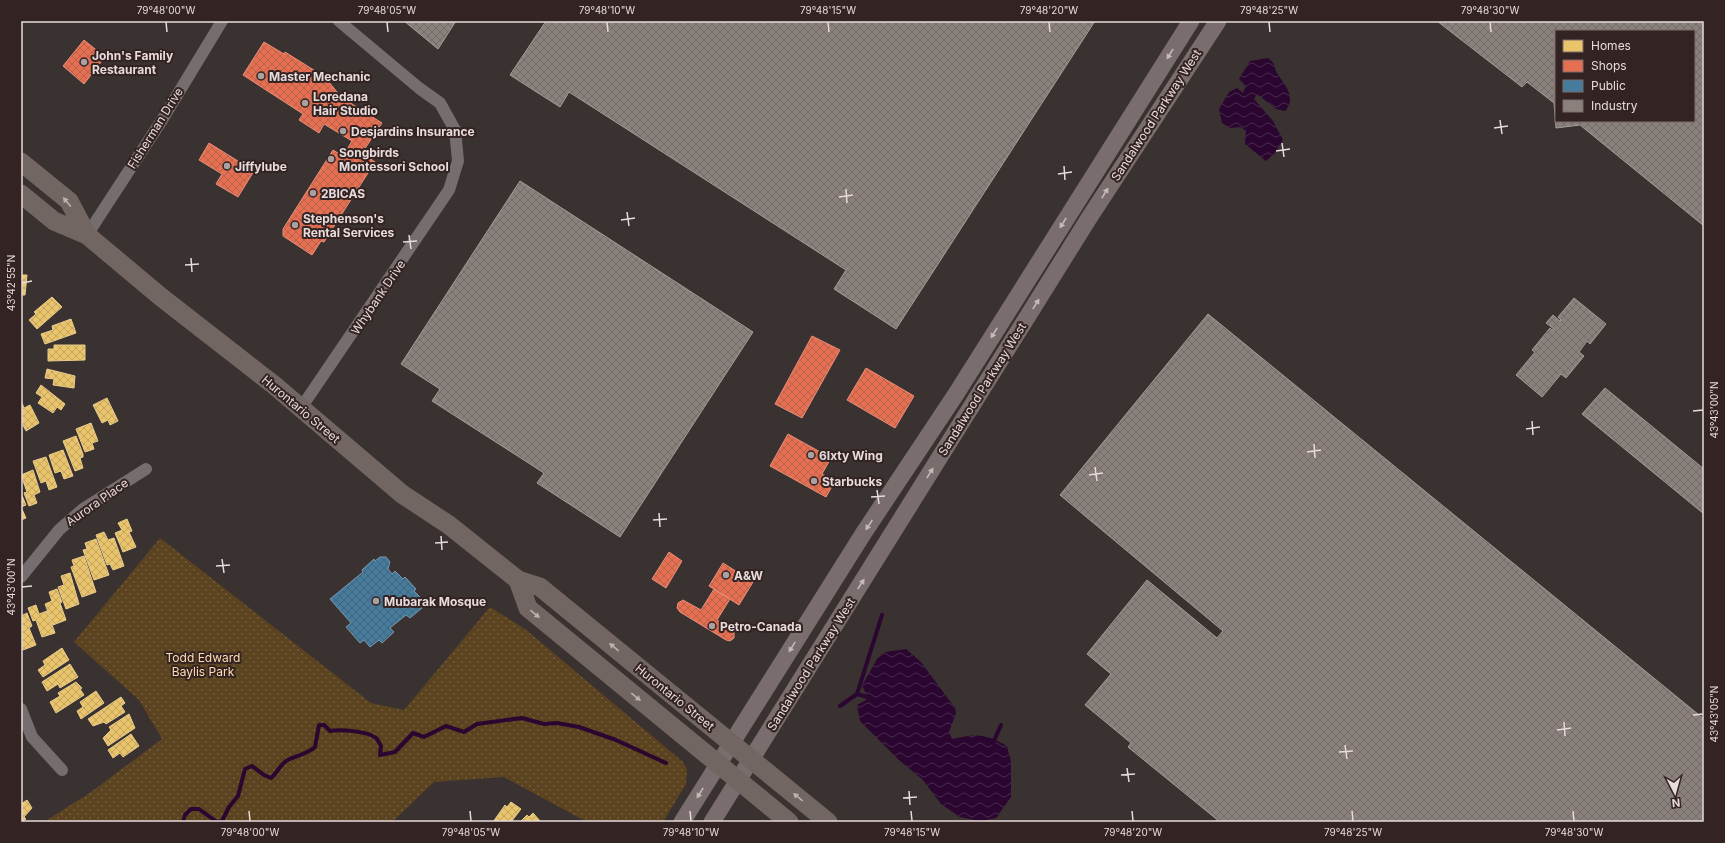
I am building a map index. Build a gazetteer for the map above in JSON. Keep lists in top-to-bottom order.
{
  "streets": {
    "main road": ["Sandalwood Parkway West", "Hurontario Street"],
    "street": ["Fisherman Drive", "Whybank Drive", "Aurora Place"]
  },
  "crossings": [
    ["Sandalwood Parkway West", "Hurontario Street"],
    ["Fisherman Drive", "Hurontario Street"],
    ["Whybank Drive", "Hurontario Street"]
  ],
  "parks": ["Todd Edward Baylis Park"],
  "places": [
    "John's Family Restaurant",
    "Master Mechanic",
    "Loredana Hair Studio",
    "Desjardins Insurance",
    "Songbirds Montessori School",
    "Jiffylube",
    "2BICAS",
    "Stephenson's Rental Services",
    "6Ixty Wing",
    "Starbucks",
    "A&W",
    "Mubarak Mosque",
    "Petro-Canada"
  ],
  "legend": [
    "Homes",
    "Shops",
    "Public",
    "Industry"
  ],
  "north": "bottom",
  "coordinates": [
    "79°48'00\"W",
    "79°48'05\"W",
    "79°48'10\"W",
    "79°48'15\"W",
    "79°48'20\"W",
    "79°48'25\"W",
    "79°48'30\"W",
    "43°42'55\"N",
    "43°43'00\"N",
    "43°43'05\"N"
  ]
}
